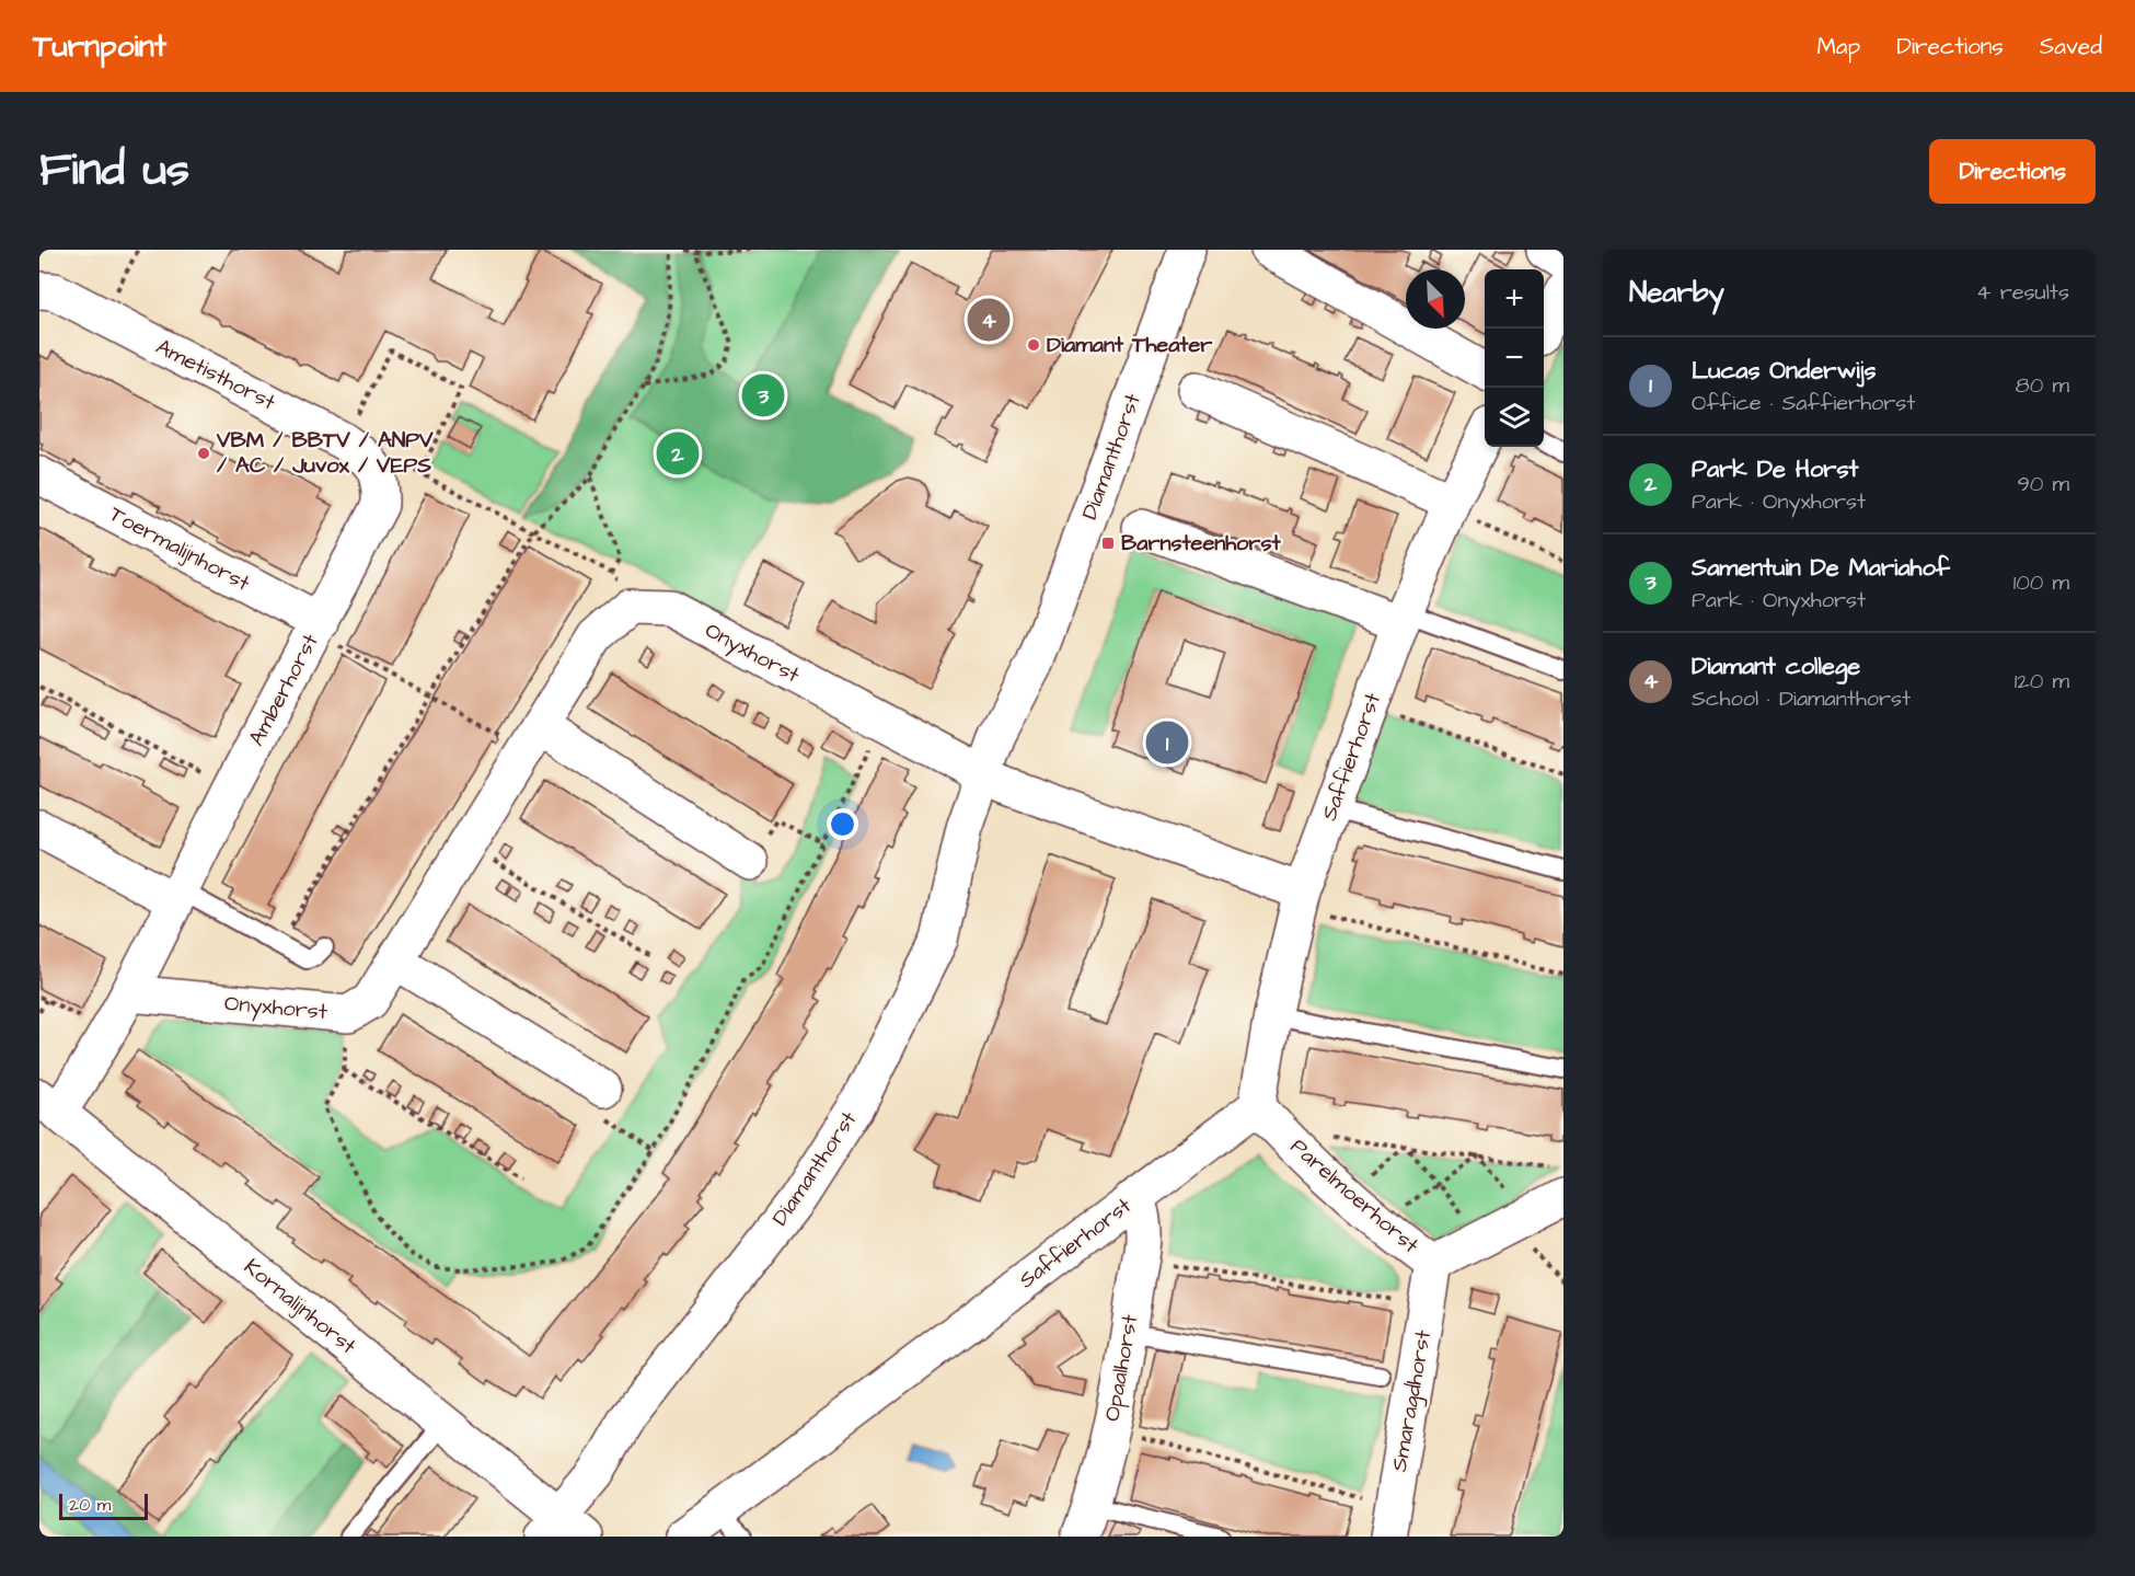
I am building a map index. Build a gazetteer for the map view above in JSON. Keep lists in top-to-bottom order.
{
  "streets": {
    "street": [
      "Ametisthorst",
      "Diamanthorst",
      "Toermalijnhorst",
      "Onyxhorst",
      "Amberhorst",
      "Saffierhorst",
      "Parelmoerhorst",
      "Kornalijnhorst",
      "Opaalhorst",
      "Smaragdhorst"
    ]
  },
  "crossings": [
    ["Ametisthorst", "Amberhorst"],
    ["Diamanthorst", "Onyxhorst"],
    ["Diamanthorst", "Kornalijnhorst"],
    ["Toermalijnhorst", "Amberhorst"],
    ["Onyxhorst", "Amberhorst"],
    ["Amberhorst", "Kornalijnhorst"],
    ["Saffierhorst", "Parelmoerhorst"],
    ["Saffierhorst", "Opaalhorst"],
    ["Parelmoerhorst", "Smaragdhorst"]
  ],
  "places": {
    "other": ["Diamant Theater", "VBM / BBTV / ANPV / AC / Juvox / VEPS"],
    "transit": ["Barnsteenhorst"]
  },
  "scale_bar": "20 m",
  "north": "bottom right",
  "page": {
    "header": "Turnpoint",
    "nav": ["Map", "Directions", "Saved"],
    "title": "Find us",
    "buttons": "Directions",
    "heading": ["Nearby", "4 results"],
    "map_buttons": ["+", "−"],
    "pins": [
      "4",
      "3",
      "2",
      "1"
    ],
    "list": [
      {
        "mark": "1",
        "name": "Lucas Onderwijs",
        "note": "Office · Saffierhorst",
        "value": "80 m"
      },
      {
        "mark": "2",
        "name": "Park De Horst",
        "note": "Park · Onyxhorst",
        "value": "90 m"
      },
      {
        "mark": "3",
        "name": "Samentuin De Mariahof",
        "note": "Park · Onyxhorst",
        "value": "100 m"
      },
      {
        "mark": "4",
        "name": "Diamant college",
        "note": "School · Diamanthorst",
        "value": "120 m"
      }
    ],
    "scale": "20 m"
  }
}
